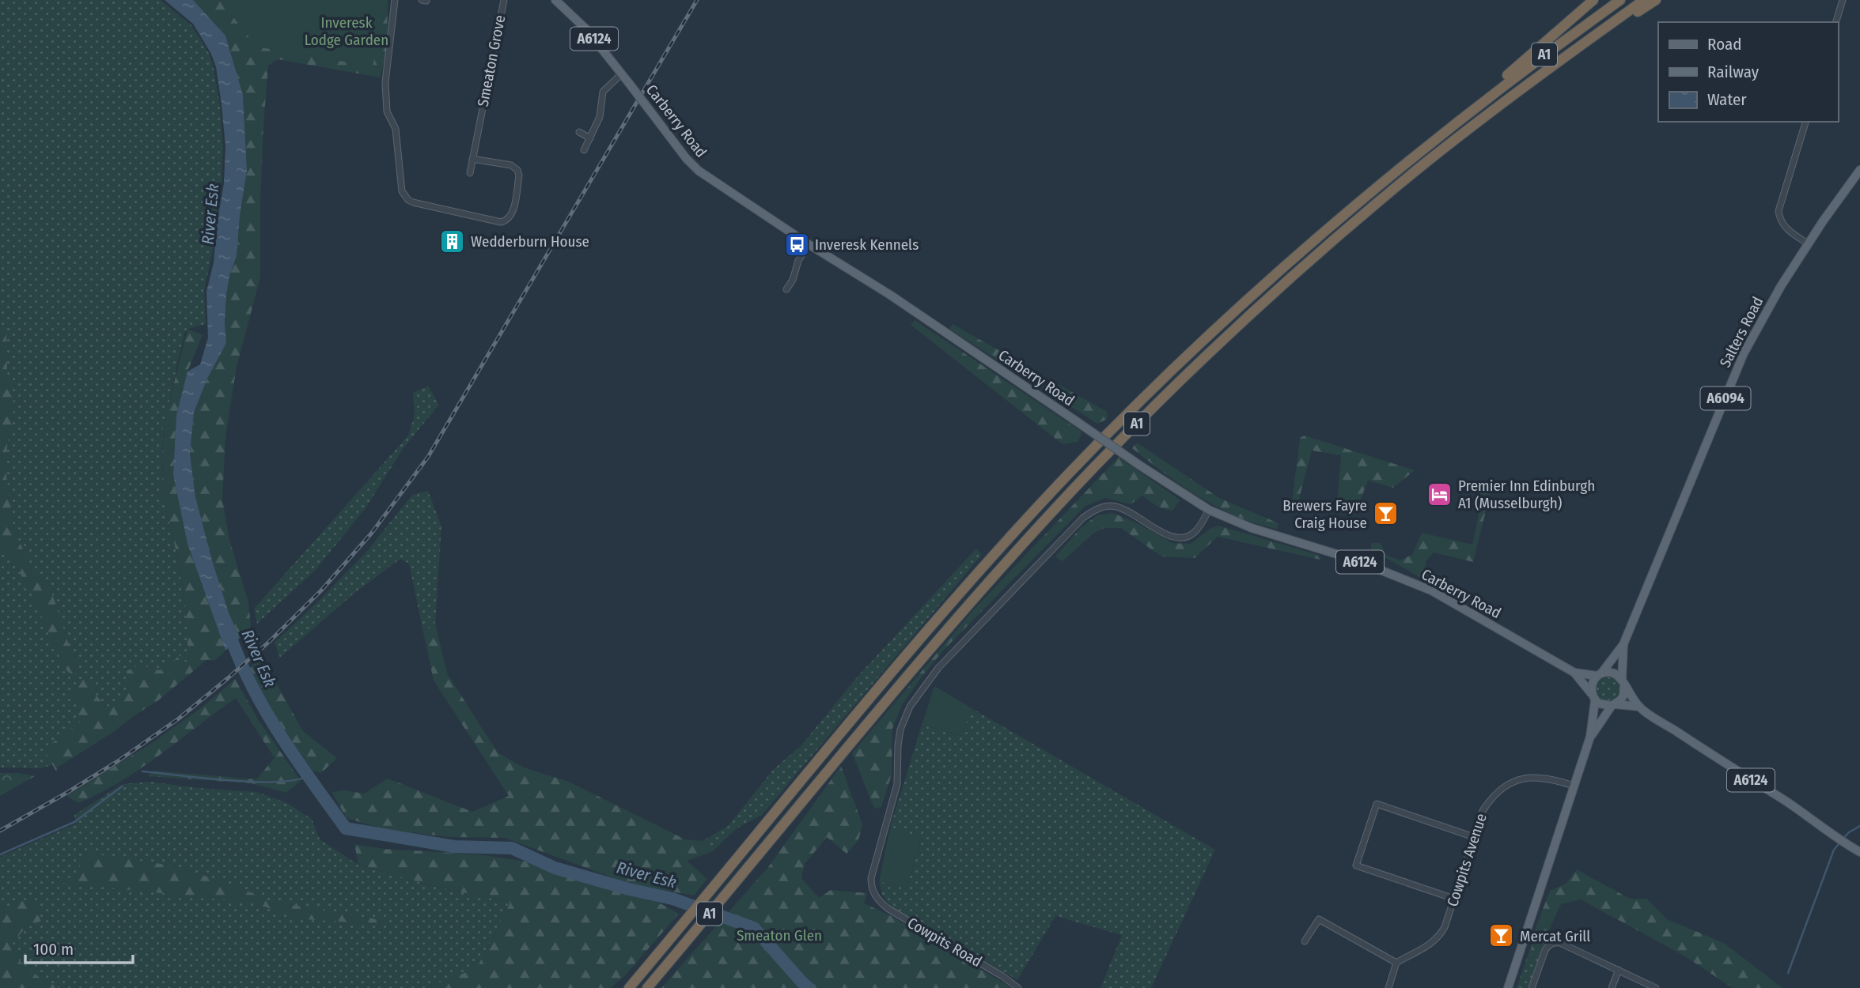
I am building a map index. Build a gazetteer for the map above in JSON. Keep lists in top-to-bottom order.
{
  "streets": {
    "highway": ["A1"],
    "main road": [
      "A6124",
      "Carberry Road",
      "Salters Road",
      "A6094"
    ],
    "street": ["Smeaton Grove", "Cowpits Avenue", "Cowpits Road"]
  },
  "crossings": [
    ["A6124", "Carberry Road"],
    ["A6124", "Salters Road"],
    ["Carberry Road", "Salters Road"],
    ["Carberry Road", "Cowpits Road"]
  ],
  "water": ["River Esk"],
  "parks": ["Inveresk Lodge Garden", "Smeaton Glen"],
  "places": {
    "building": ["Wedderburn House"],
    "bus stop": ["Inveresk Kennels"],
    "hotel": ["Premier Inn Edinburgh A1 (Musselburgh)"],
    "bar": ["Brewers Fayre Craig House", "Mercat Grill"]
  },
  "legend": ["Road", "Railway", "Water"],
  "scale_bar": "100 m"
}
